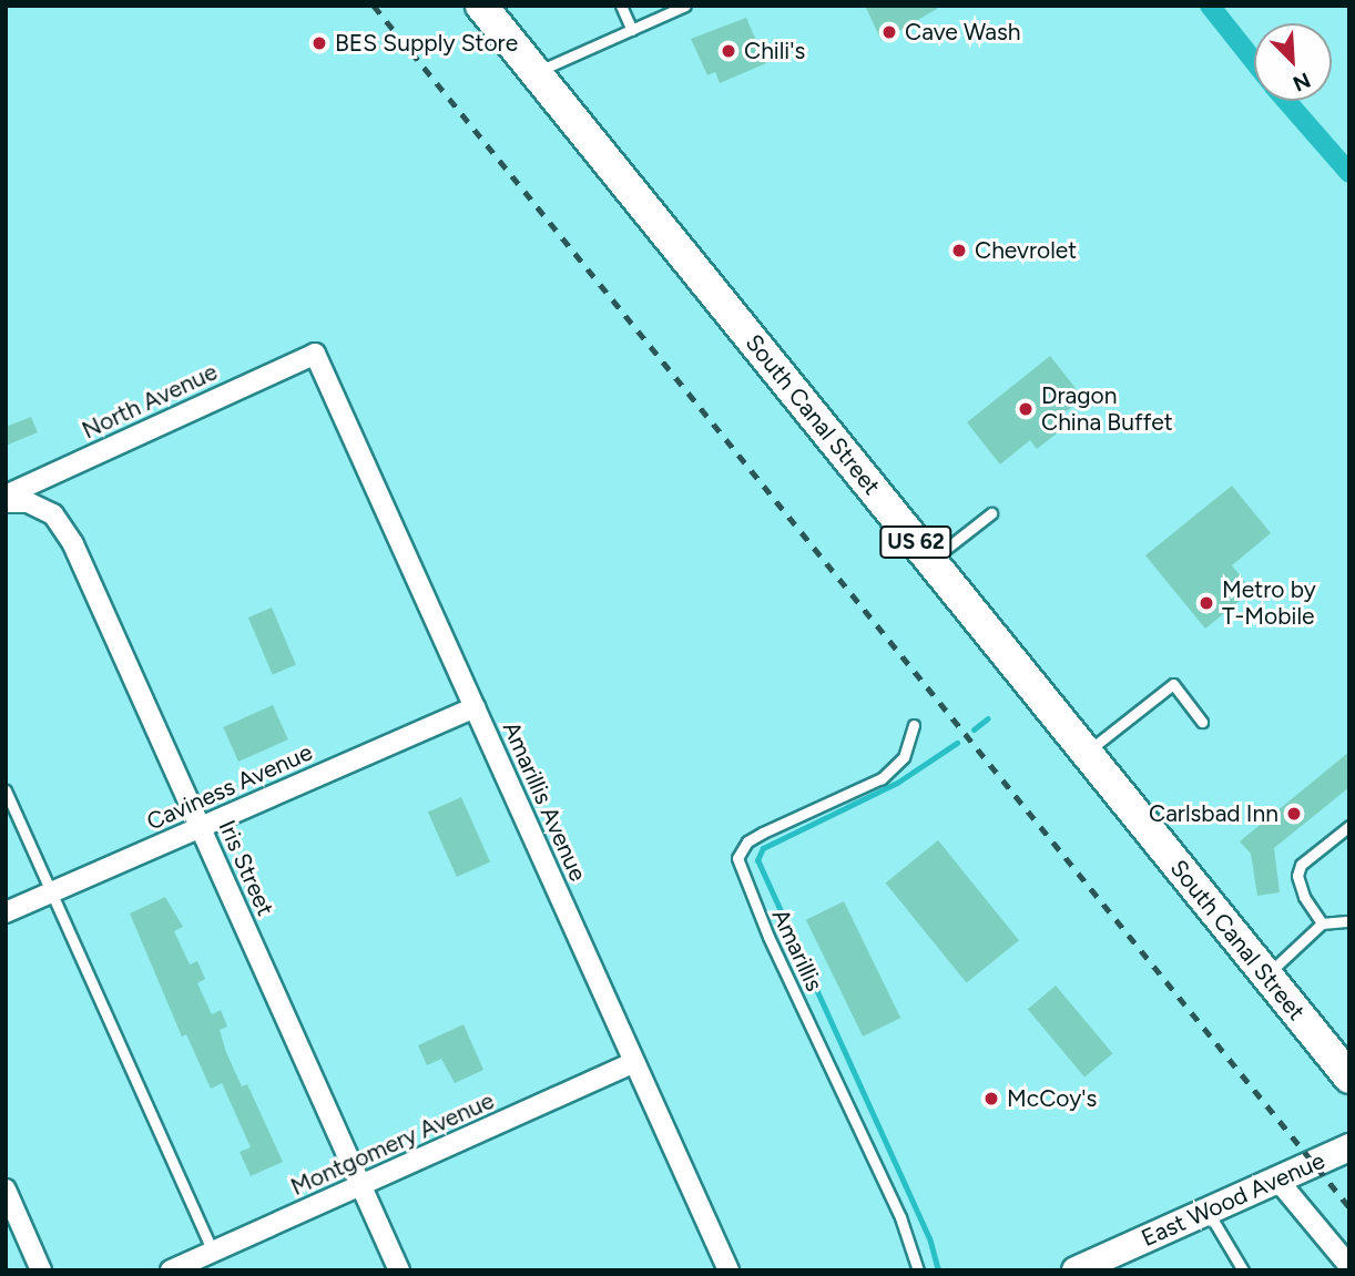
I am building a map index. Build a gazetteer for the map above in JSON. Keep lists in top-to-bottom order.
{
  "streets": {
    "highway": ["South Canal Street", "US 62"],
    "main road": ["East Wood Avenue"],
    "street": [
      "North Avenue",
      "Caviness Avenue",
      "Amarillis Avenue",
      "Iris Street",
      "Montgomery Avenue"
    ],
    "lane": ["Amarillis"]
  },
  "crossings": [
    ["North Avenue", "Amarillis Avenue"],
    ["Caviness Avenue", "Amarillis Avenue"],
    ["Caviness Avenue", "Iris Street"],
    ["Amarillis Avenue", "Montgomery Avenue"],
    ["Iris Street", "Montgomery Avenue"]
  ],
  "places": [
    "Cave Wash",
    "BES Supply Store",
    "Chili's",
    "Chevrolet",
    "Dragon China Buffet",
    "Metro by T-Mobile",
    "Carlsbad Inn",
    "McCoy's"
  ],
  "north": "bottom right"
}
